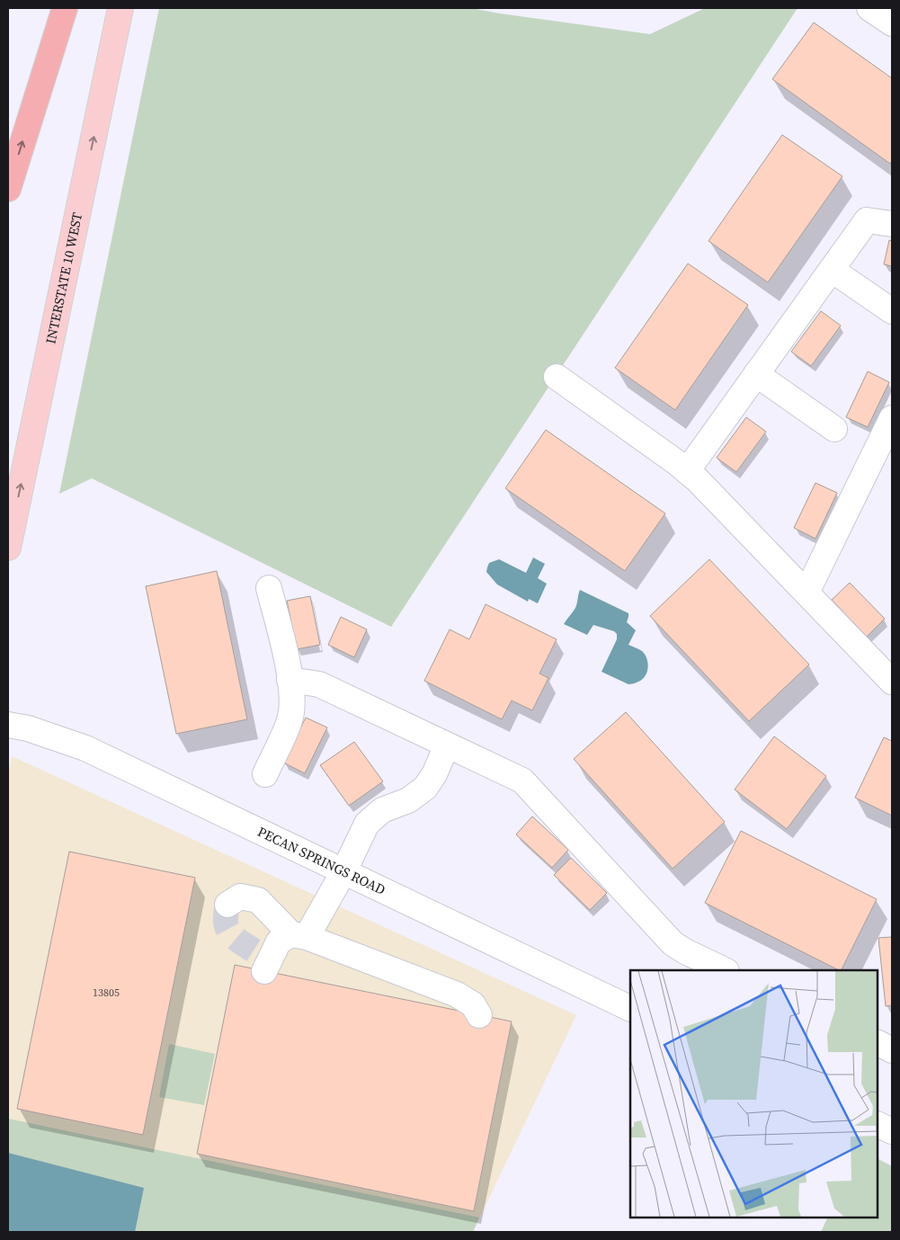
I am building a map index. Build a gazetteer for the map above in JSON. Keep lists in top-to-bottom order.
{
  "streets": {
    "main road": ["INTERSTATE 10 WEST"],
    "street": ["PECAN SPRINGS ROAD"]
  },
  "one_way": ["INTERSTATE 10 WEST"],
  "house_numbers": ["13805"]
}
